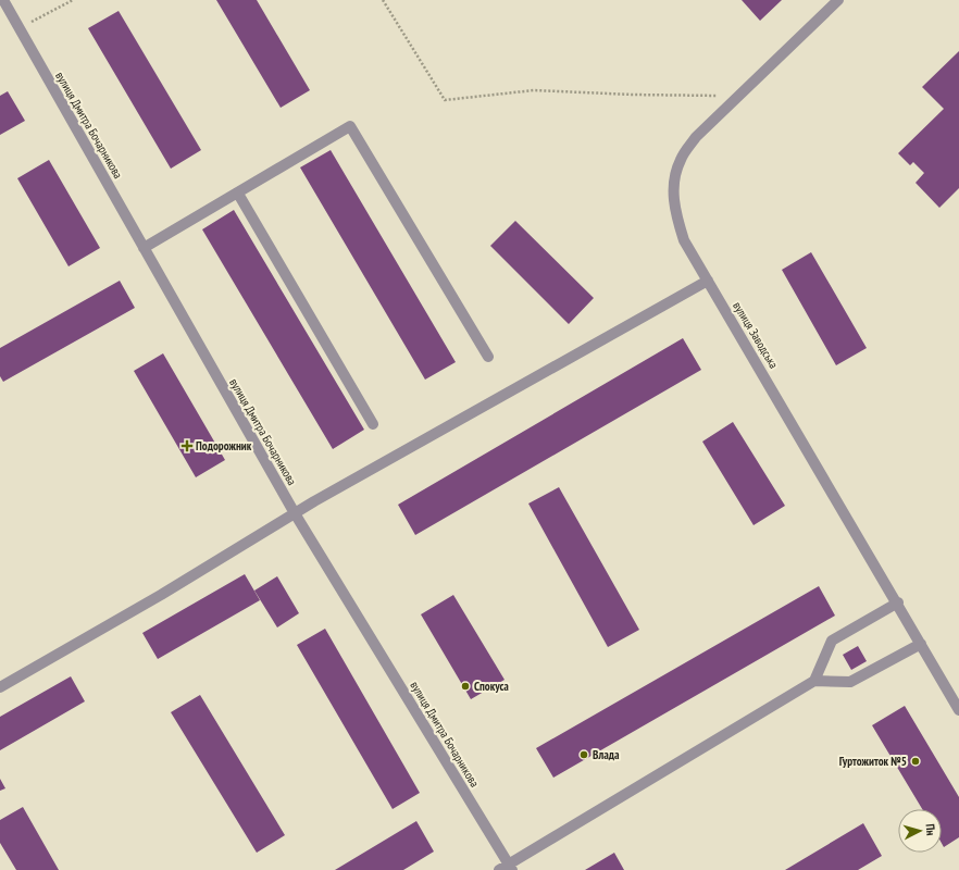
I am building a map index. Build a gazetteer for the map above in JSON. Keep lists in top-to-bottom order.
{
  "streets": {
    "street": ["вулиця Дмитра Бочарникова", "вулиця Заводська"]
  },
  "places": {
    "health": ["Подорожник"],
    "other": ["Спокуса", "Влада", "Гуртожиток №5"]
  },
  "north": "right"
}
